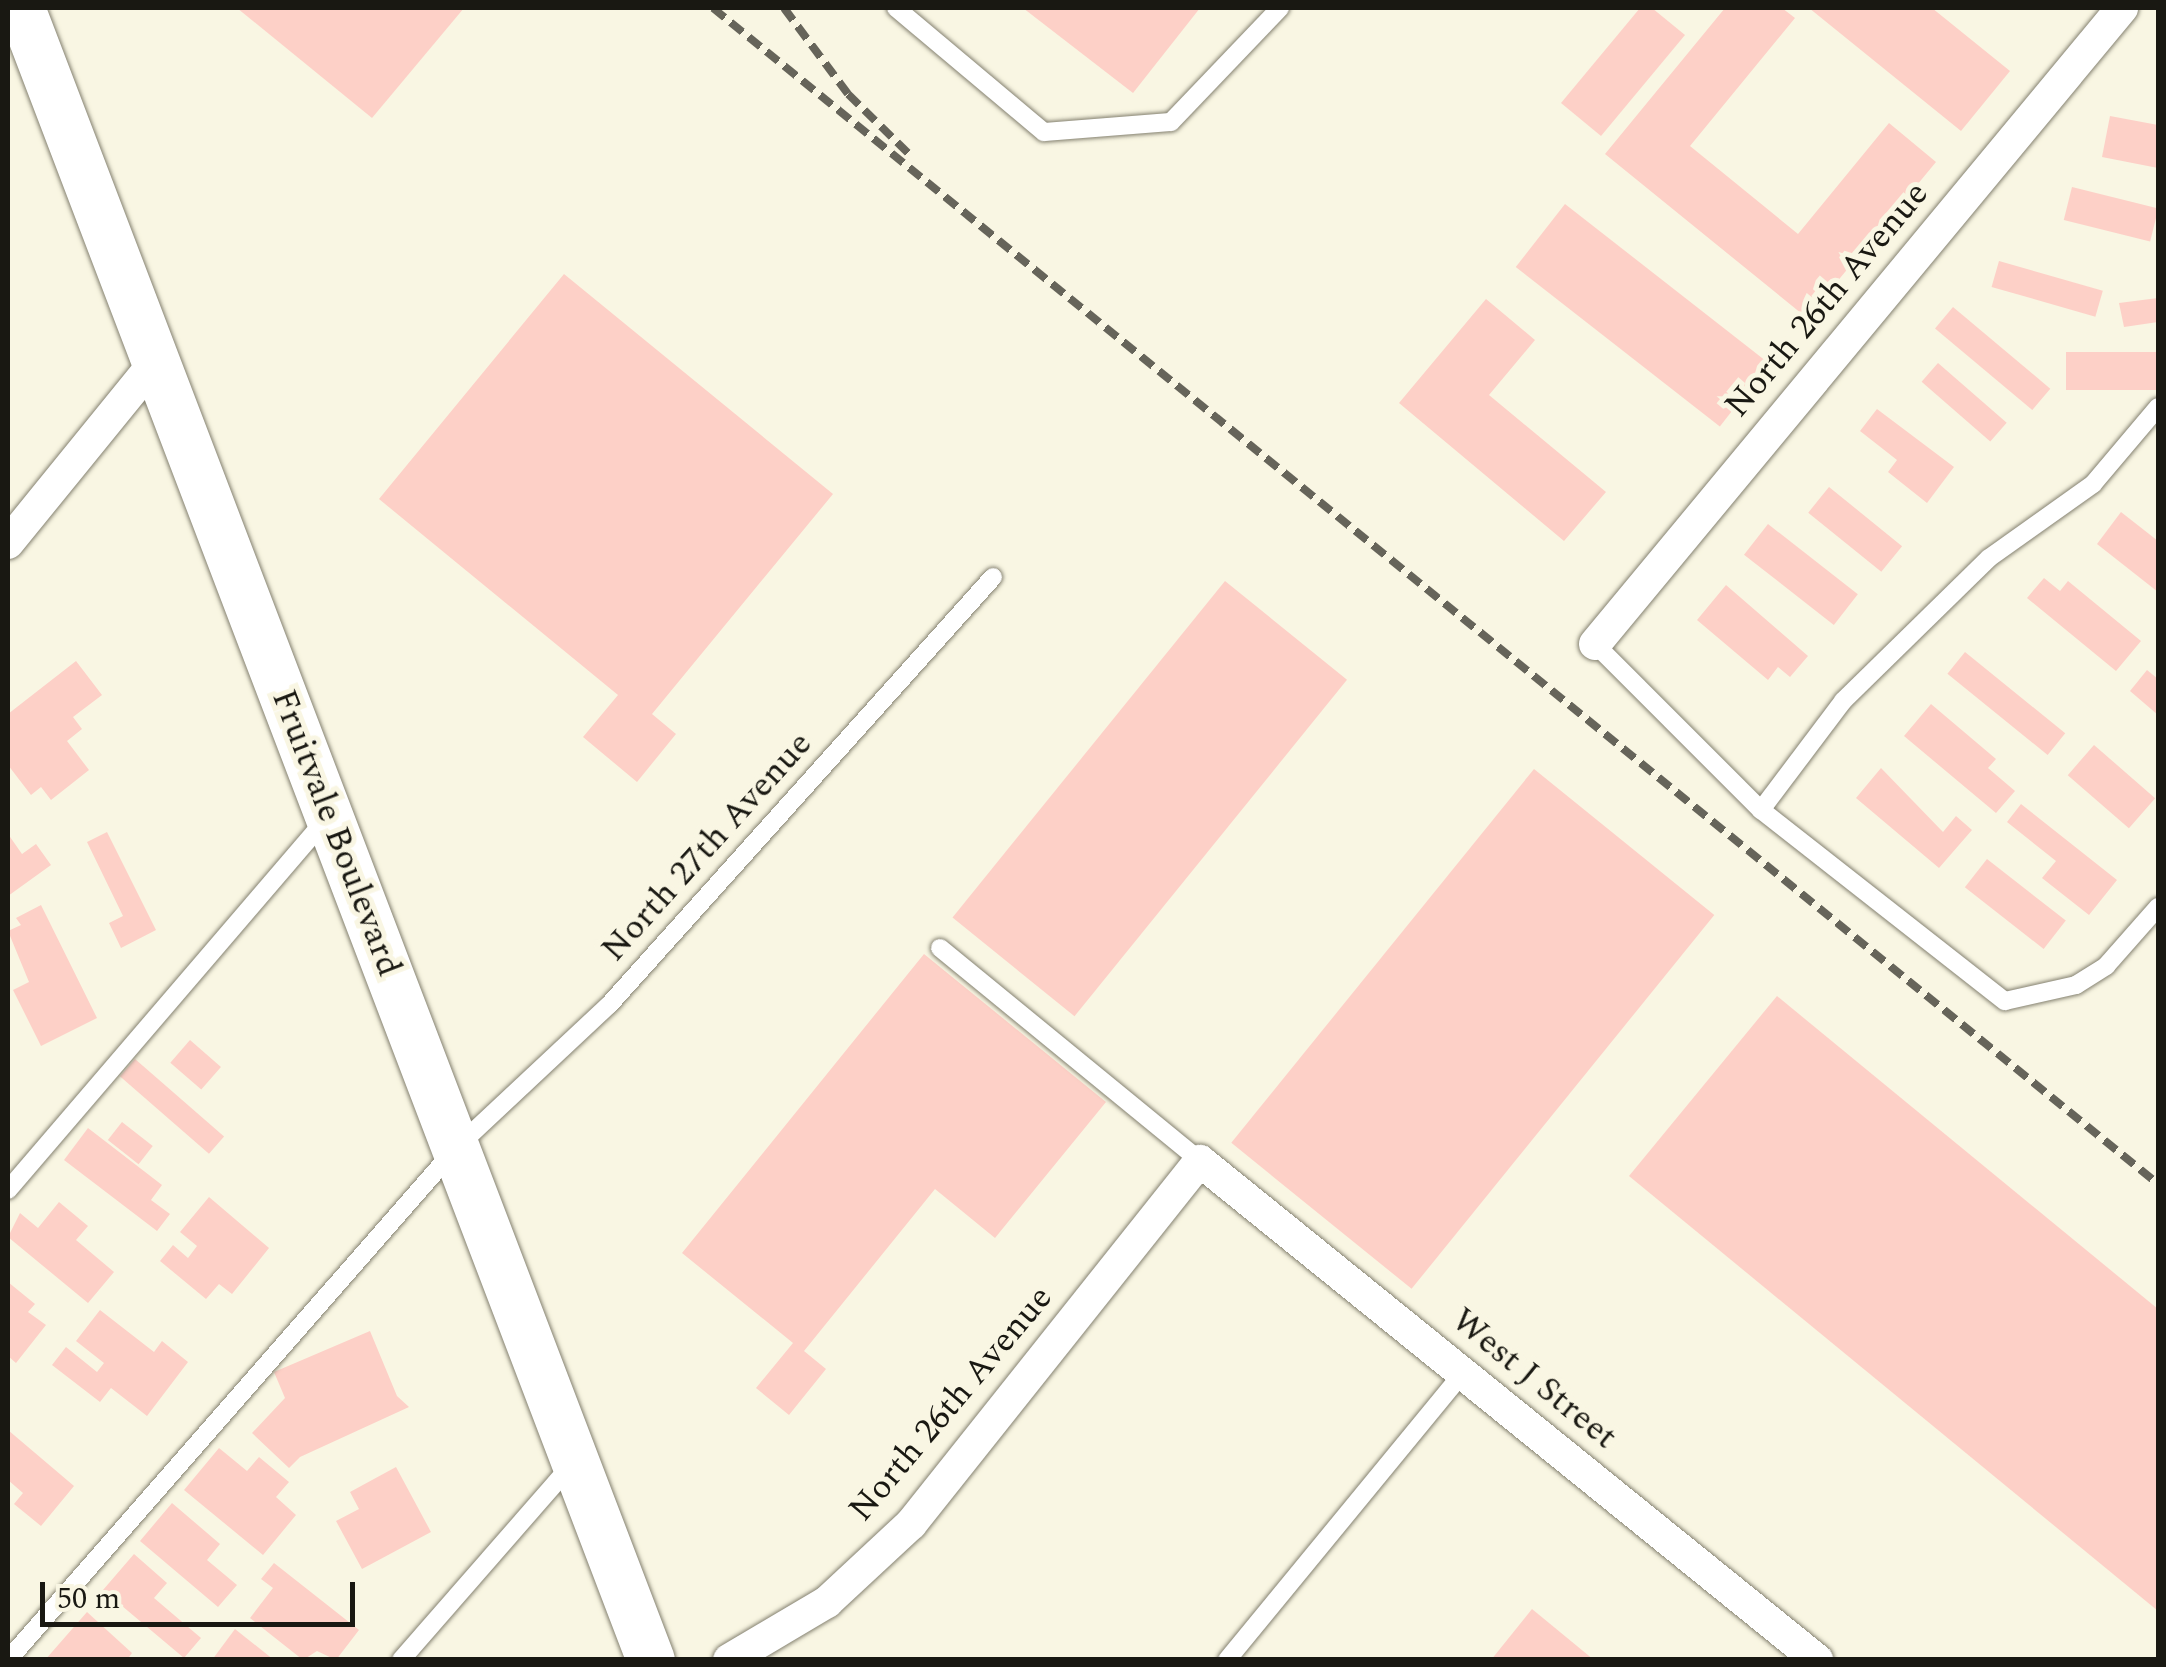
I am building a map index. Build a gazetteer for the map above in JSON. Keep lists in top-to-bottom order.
{
  "streets": {
    "main road": ["Fruitvale Boulevard"],
    "street": ["North 26th Avenue", "West J Street"],
    "lane": ["North 27th Avenue"]
  },
  "crossings": [
    ["North 26th Avenue", "West J Street"],
    ["Fruitvale Boulevard", "North 27th Avenue"]
  ],
  "scale_bar": "50 m"
}
